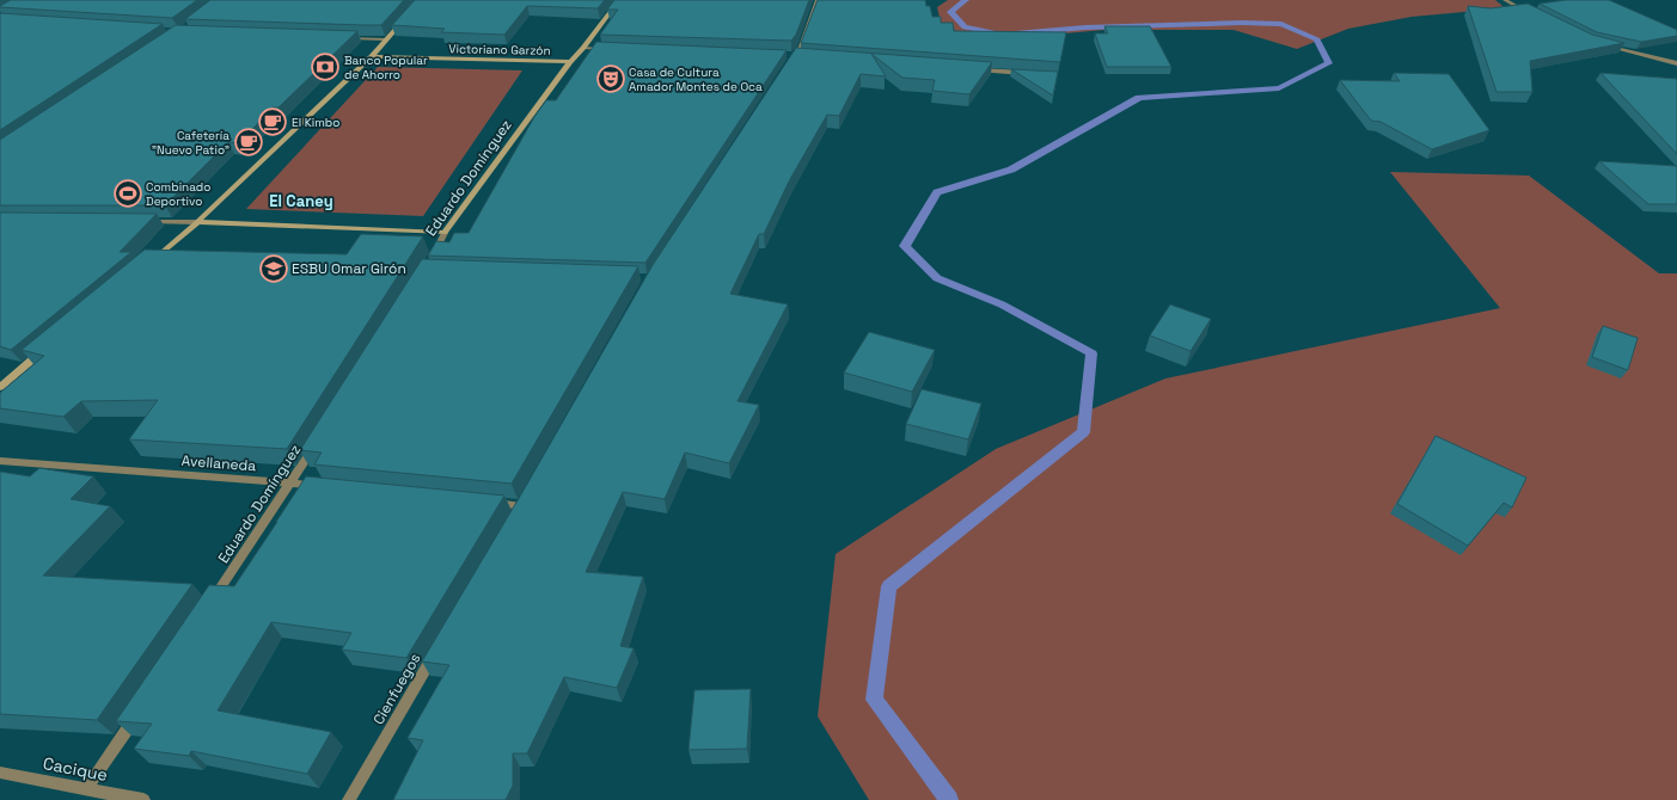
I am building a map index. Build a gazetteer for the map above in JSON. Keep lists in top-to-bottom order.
{
  "streets": {
    "street": [
      "Victoriano Garzón",
      "Eduardo Domínguez",
      "Avellaneda",
      "Cienfuegos",
      "Cacique"
    ]
  },
  "crossings": [
    ["Victoriano Garzón", "Eduardo Domínguez"],
    ["Eduardo Domínguez", "Avellaneda"]
  ],
  "districts": ["El Caney"],
  "places": {
    "bank": ["Banco Popular de Ahorro"],
    "theatre": ["Casa de Cultura Amador Montes de Oca"],
    "cafe": ["El Kimbo", "Cafetería \"Nuevo Patio\""],
    "sports": ["Combinado Deportivo"],
    "school or university": ["ESBU Omar Girón"]
  }
}
